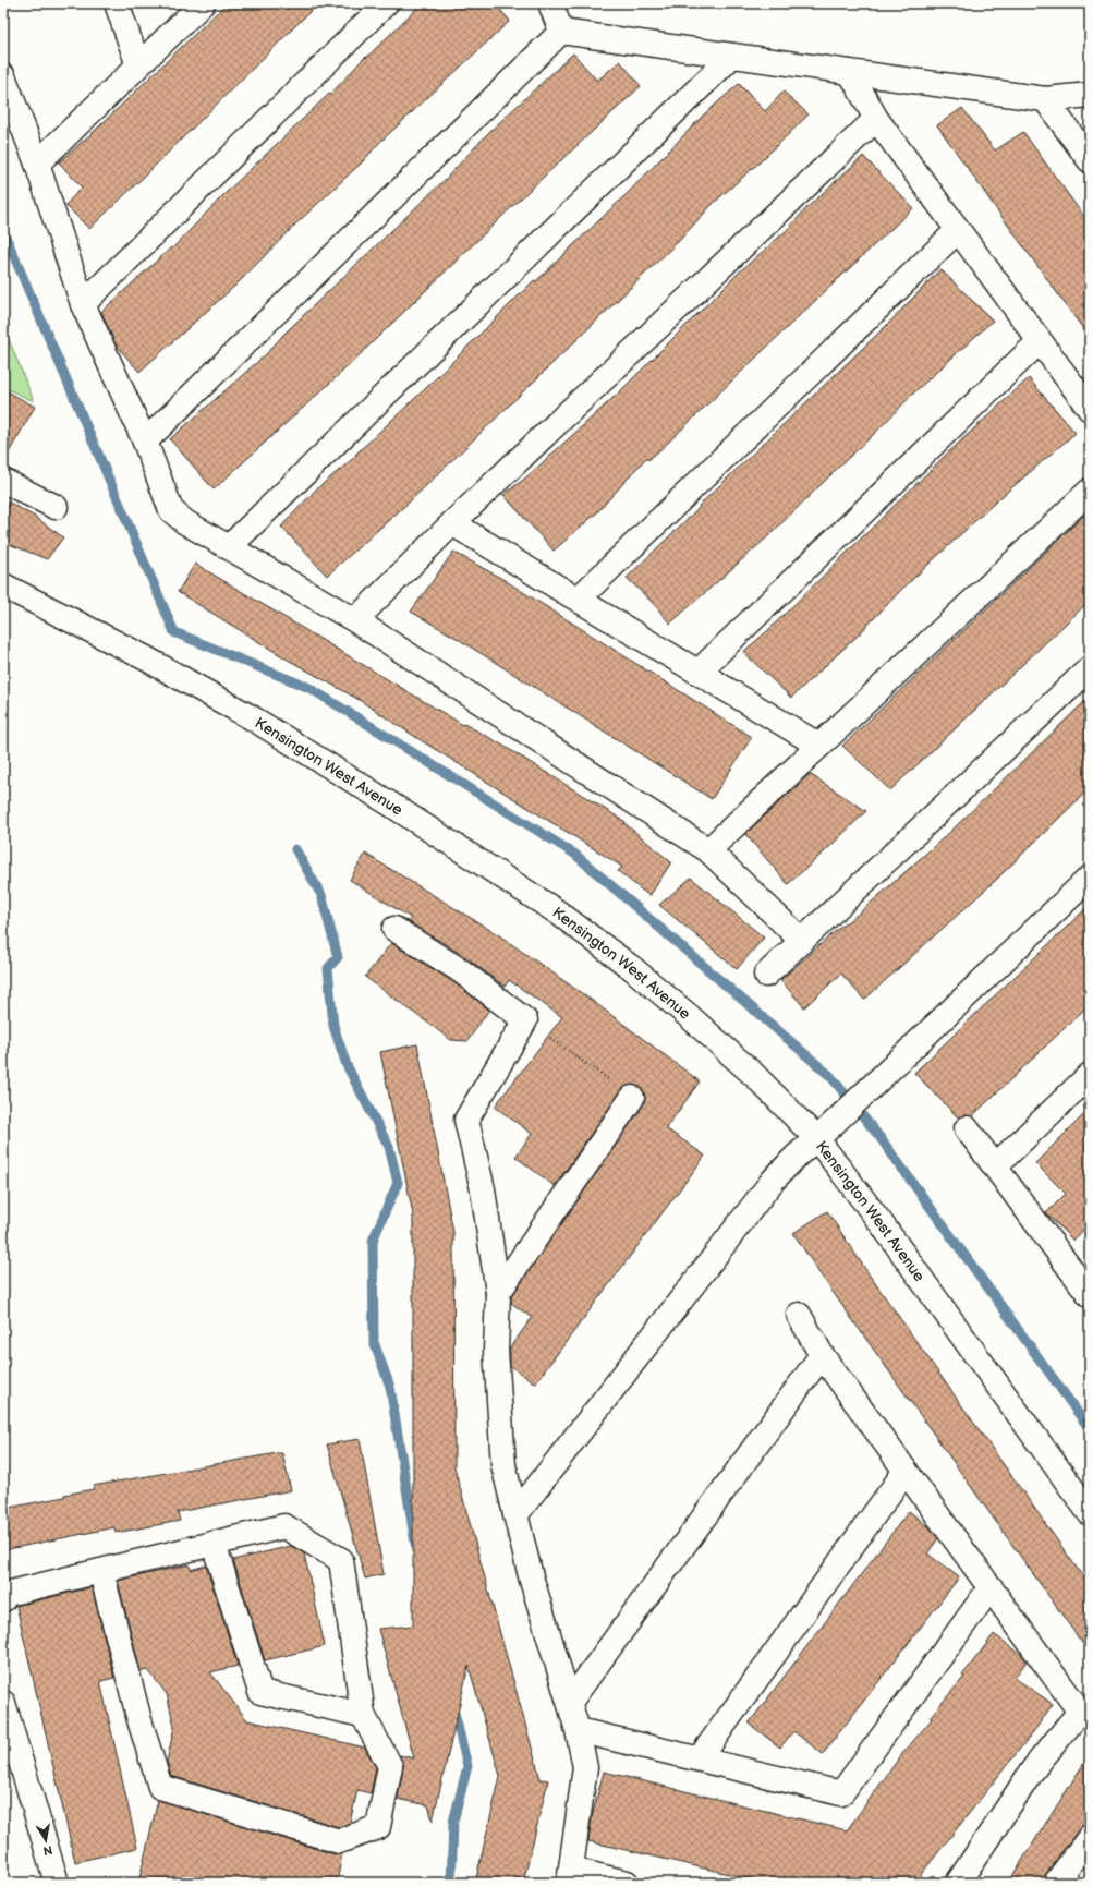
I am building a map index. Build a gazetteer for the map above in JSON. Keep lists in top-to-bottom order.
{
  "streets": {
    "street": ["Kensington West Avenue"]
  },
  "north": "bottom"
}
